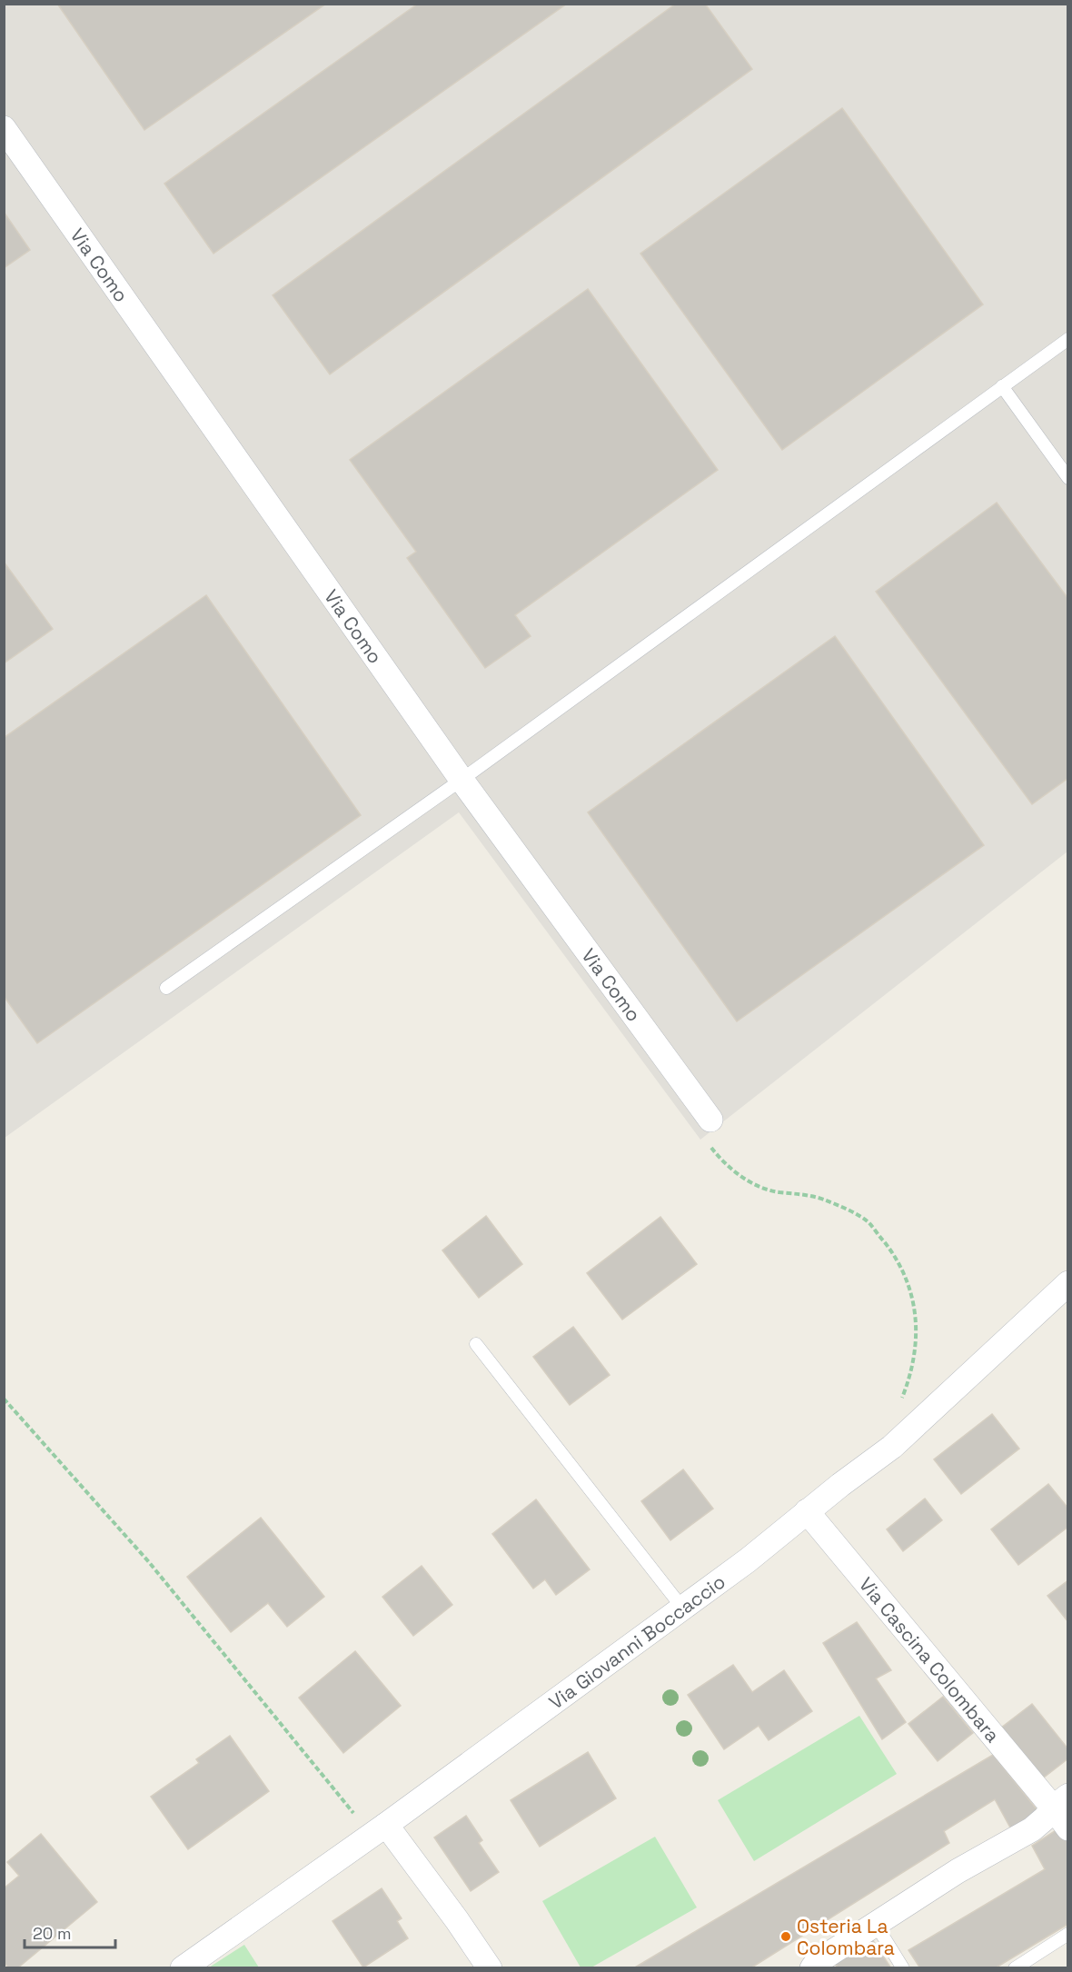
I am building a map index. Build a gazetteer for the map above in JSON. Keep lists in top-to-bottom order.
{
  "streets": {
    "street": ["Via Como", "Via Giovanni Boccaccio", "Via Cascina Colombara"]
  },
  "crossings": [
    ["Via Giovanni Boccaccio", "Via Cascina Colombara"]
  ],
  "places": ["Osteria La Colombara"],
  "scale_bar": "20 m"
}
